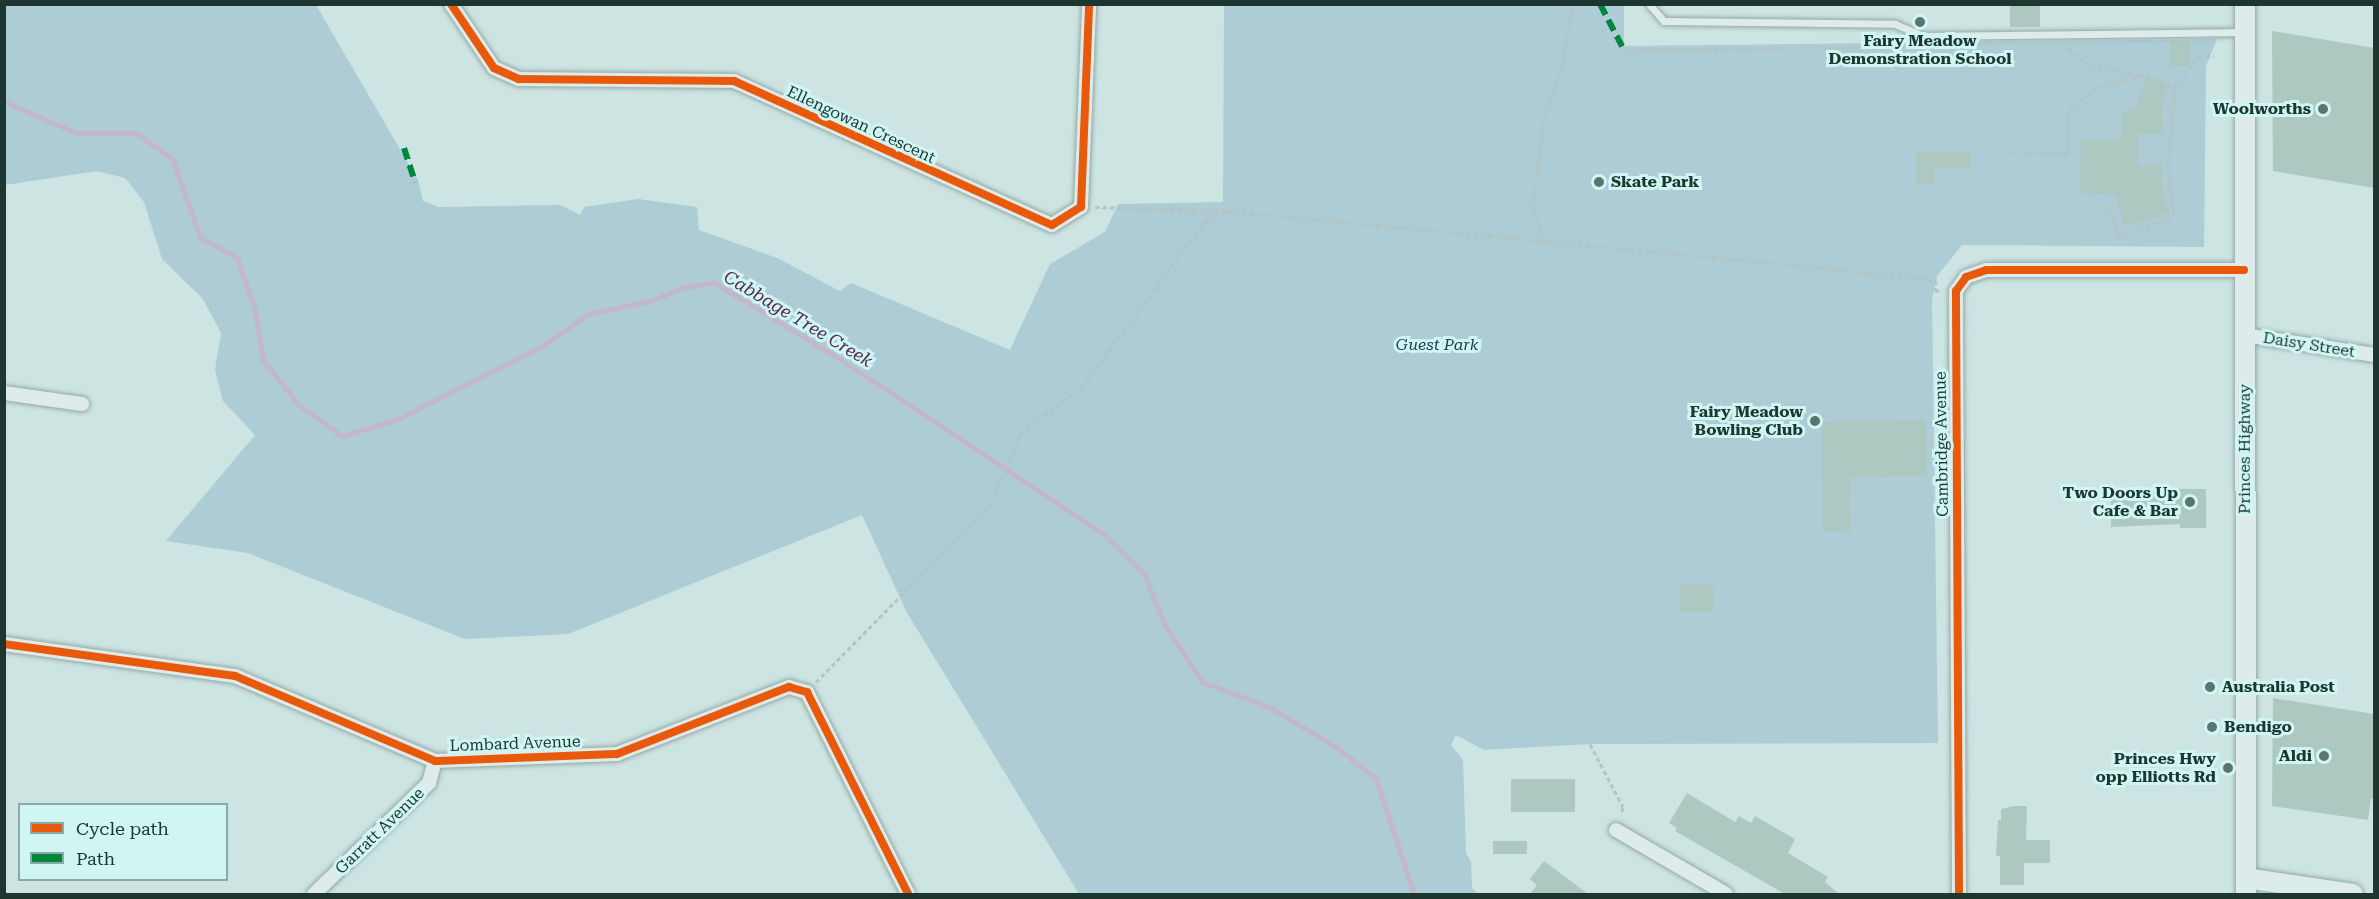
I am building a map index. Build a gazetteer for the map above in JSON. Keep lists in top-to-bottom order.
{
  "streets": {
    "main road": ["Princes Highway"],
    "street": [
      "Ellengowan Crescent",
      "Daisy Street",
      "Cambridge Avenue",
      "Lombard Avenue",
      "Garratt Avenue"
    ]
  },
  "crossings": [
    ["Daisy Street", "Princes Highway"],
    ["Cambridge Avenue", "Princes Highway"],
    ["Lombard Avenue", "Garratt Avenue"]
  ],
  "water": ["Cabbage Tree Creek"],
  "parks": ["Guest Park"],
  "places": [
    "Fairy Meadow Demonstration School",
    "Woolworths",
    "Skate Park",
    "Fairy Meadow Bowling Club",
    "Two Doors Up Cafe & Bar",
    "Australia Post",
    "Bendigo",
    "Aldi",
    "Princes Hwy opp Elliotts Rd"
  ],
  "legend": ["Cycle path", "Path"]
}
